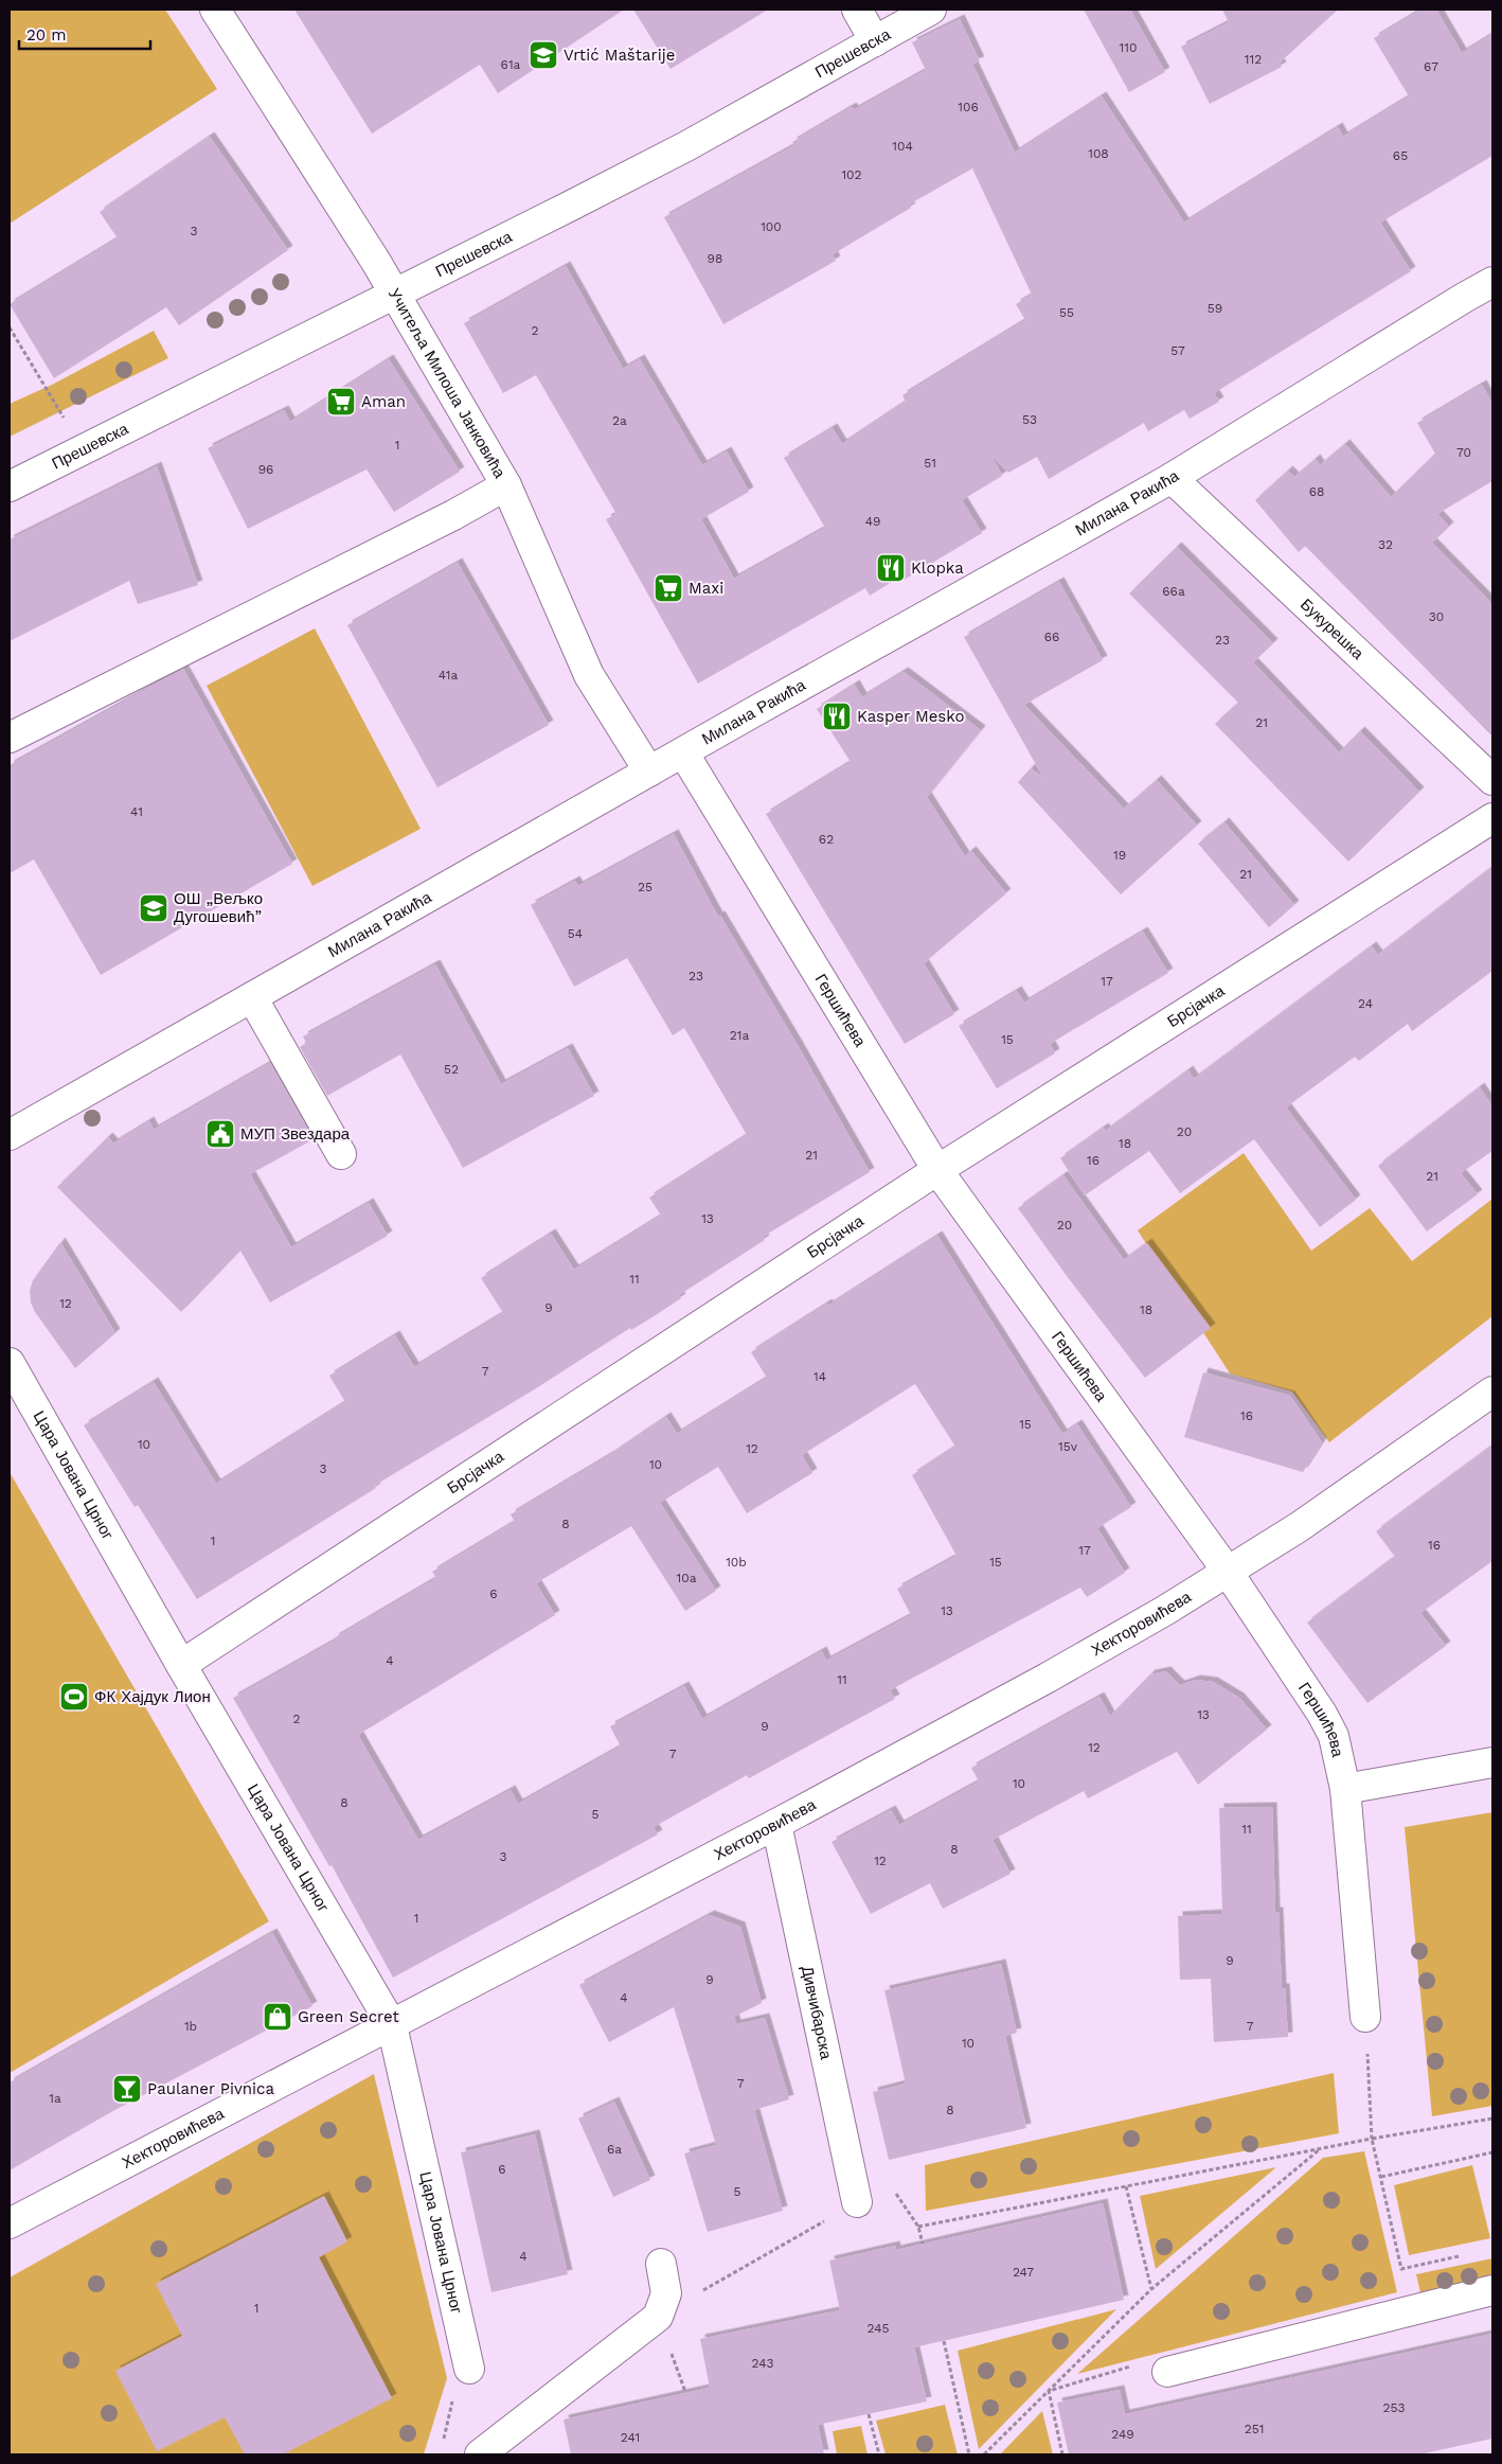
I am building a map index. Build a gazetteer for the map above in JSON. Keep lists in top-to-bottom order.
{
  "streets": {
    "street": [
      "Прешевска",
      "Учитеља Милоша Јанковића",
      "Милана Ракића",
      "Букурешка",
      "Брсјачка",
      "Гершићева",
      "Цара Јована Црног",
      "Хекторовићева",
      "Дивчибарска"
    ]
  },
  "crossings": [
    ["Прешевска", "Учитеља Милоша Јанковића"],
    ["Учитеља Милоша Јанковића", "Милана Ракића"],
    ["Милана Ракића", "Букурешка"],
    ["Милана Ракића", "Гершићева"],
    ["Брсјачка", "Гершићева"],
    ["Брсјачка", "Цара Јована Црног"],
    ["Гершићева", "Хекторовићева"],
    ["Цара Јована Црног", "Хекторовићева"],
    ["Хекторовићева", "Дивчибарска"]
  ],
  "places": {
    "school or university": ["Vrtić Maštarije", "ОШ „Вељко Дугошевић”"],
    "supermarket": ["Aman", "Maxi"],
    "restaurant": ["Klopka", "Kasper Mesko"],
    "public building": ["МУП Звездара"],
    "sports": ["ФК Хајдук Лион"],
    "shop": ["Green Secret"],
    "bar": ["Paulaner Pivnica"]
  },
  "house_numbers": [
    "110",
    "112",
    "61a",
    "67",
    "106",
    "104",
    "108",
    "65",
    "102",
    "100",
    "3",
    "98",
    "59",
    "55",
    "2",
    "57",
    "53",
    "2a",
    "1",
    "70",
    "51",
    "96",
    "68",
    "49",
    "32",
    "66a",
    "30",
    "66",
    "23",
    "41a",
    "21",
    "41",
    "62",
    "19",
    "21",
    "25",
    "54",
    "23",
    "17",
    "24",
    "21a",
    "15",
    "52",
    "20",
    "18",
    "21",
    "16",
    "21",
    "13",
    "20",
    "11",
    "12",
    "9",
    "18",
    "7",
    "14",
    "16",
    "15",
    "10",
    "15v",
    "12",
    "10",
    "3",
    "8",
    "1",
    "16",
    "17",
    "10b",
    "15",
    "10a",
    "6",
    "13",
    "4",
    "11",
    "13",
    "2",
    "9",
    "12",
    "7",
    "10",
    "8",
    "5",
    "11",
    "8",
    "3",
    "12",
    "1",
    "9",
    "9",
    "4",
    "1b",
    "7",
    "10",
    "7",
    "1a",
    "8",
    "6a",
    "6",
    "5",
    "4",
    "247",
    "1",
    "245",
    "243",
    "253",
    "251",
    "249",
    "241"
  ],
  "scale_bar": "20 m"
}
